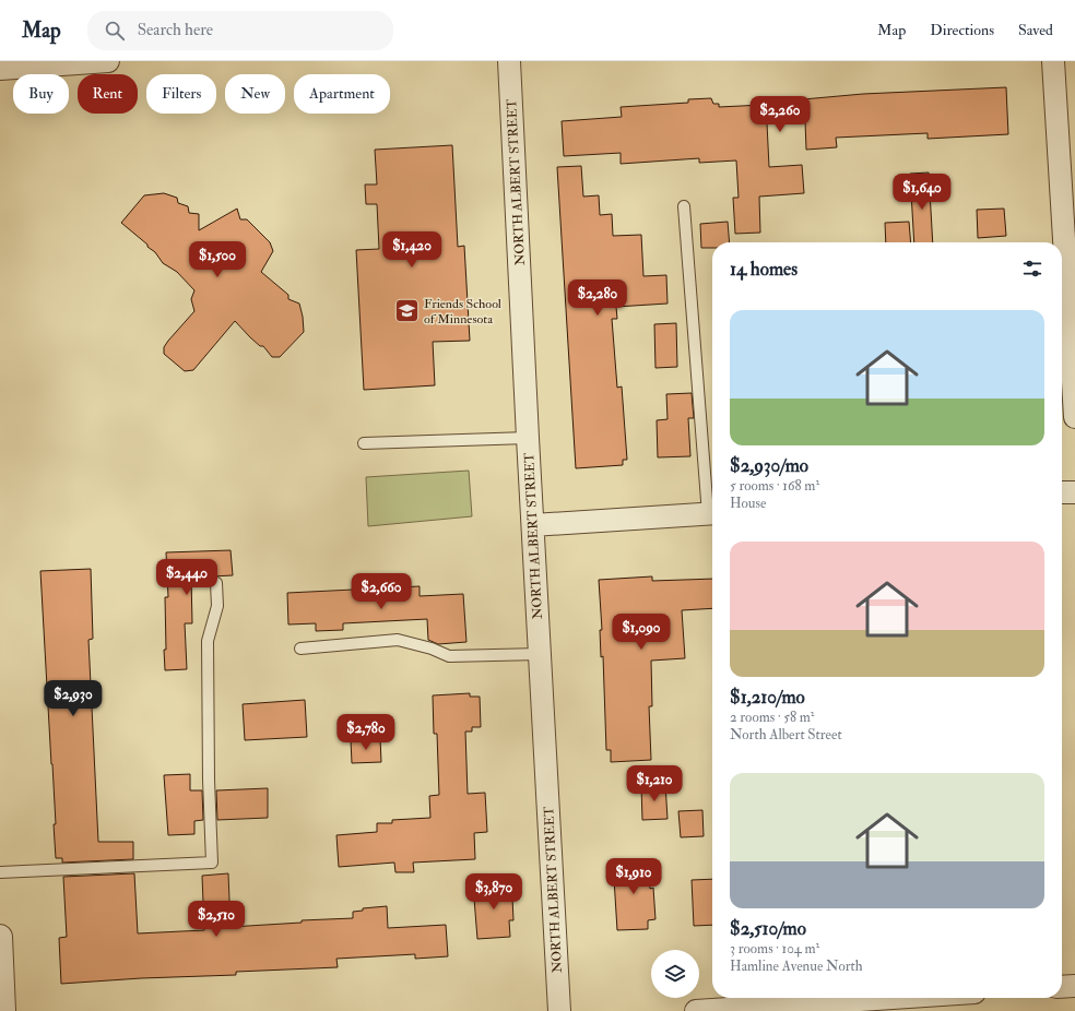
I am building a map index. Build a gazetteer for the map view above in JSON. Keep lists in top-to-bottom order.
{
  "streets": {
    "street": ["NORTH ALBERT STREET"]
  },
  "places": {
    "school or university": ["Friends School of Minnesota"]
  },
  "page": {
    "header": "Map",
    "search": "Search here",
    "nav": ["Map", "Directions", "Saved"],
    "chip": [
      "Buy",
      "Rent",
      "Filters",
      "New",
      "Apartment"
    ],
    "price": [
      "$2,260",
      "$1,640",
      "$1,420",
      "$1,500",
      "$2,280",
      "$2,440",
      "$2,660",
      "$1,090",
      "$2,930",
      "$2,780",
      "$1,210",
      "$1,910",
      "$3,870",
      "$2,510"
    ],
    "heading": "14 homes",
    "list": [
      {
        "name": "$2,930/mo",
        "note": "5 rooms · 168 m² · House"
      },
      {
        "name": "$1,210/mo",
        "note": "2 rooms · 58 m² · North Albert Street"
      },
      {
        "name": "$2,510/mo",
        "note": "3 rooms · 104 m² · Hamline Avenue North"
      }
    ]
  }
}
